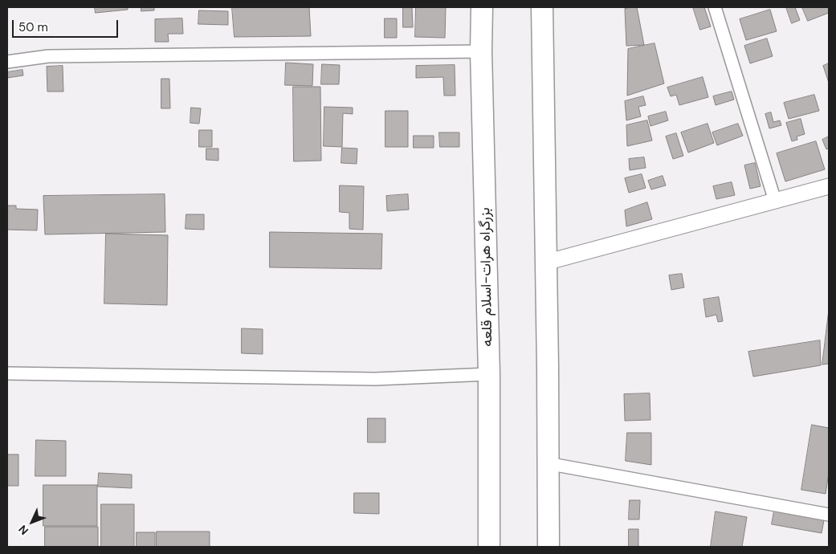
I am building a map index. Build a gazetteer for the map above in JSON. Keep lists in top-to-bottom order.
{
  "streets": {
    "highway": ["بزرگراه هرات-اسلام قلعه"]
  },
  "scale_bar": "50 m",
  "north": "bottom left"
}
